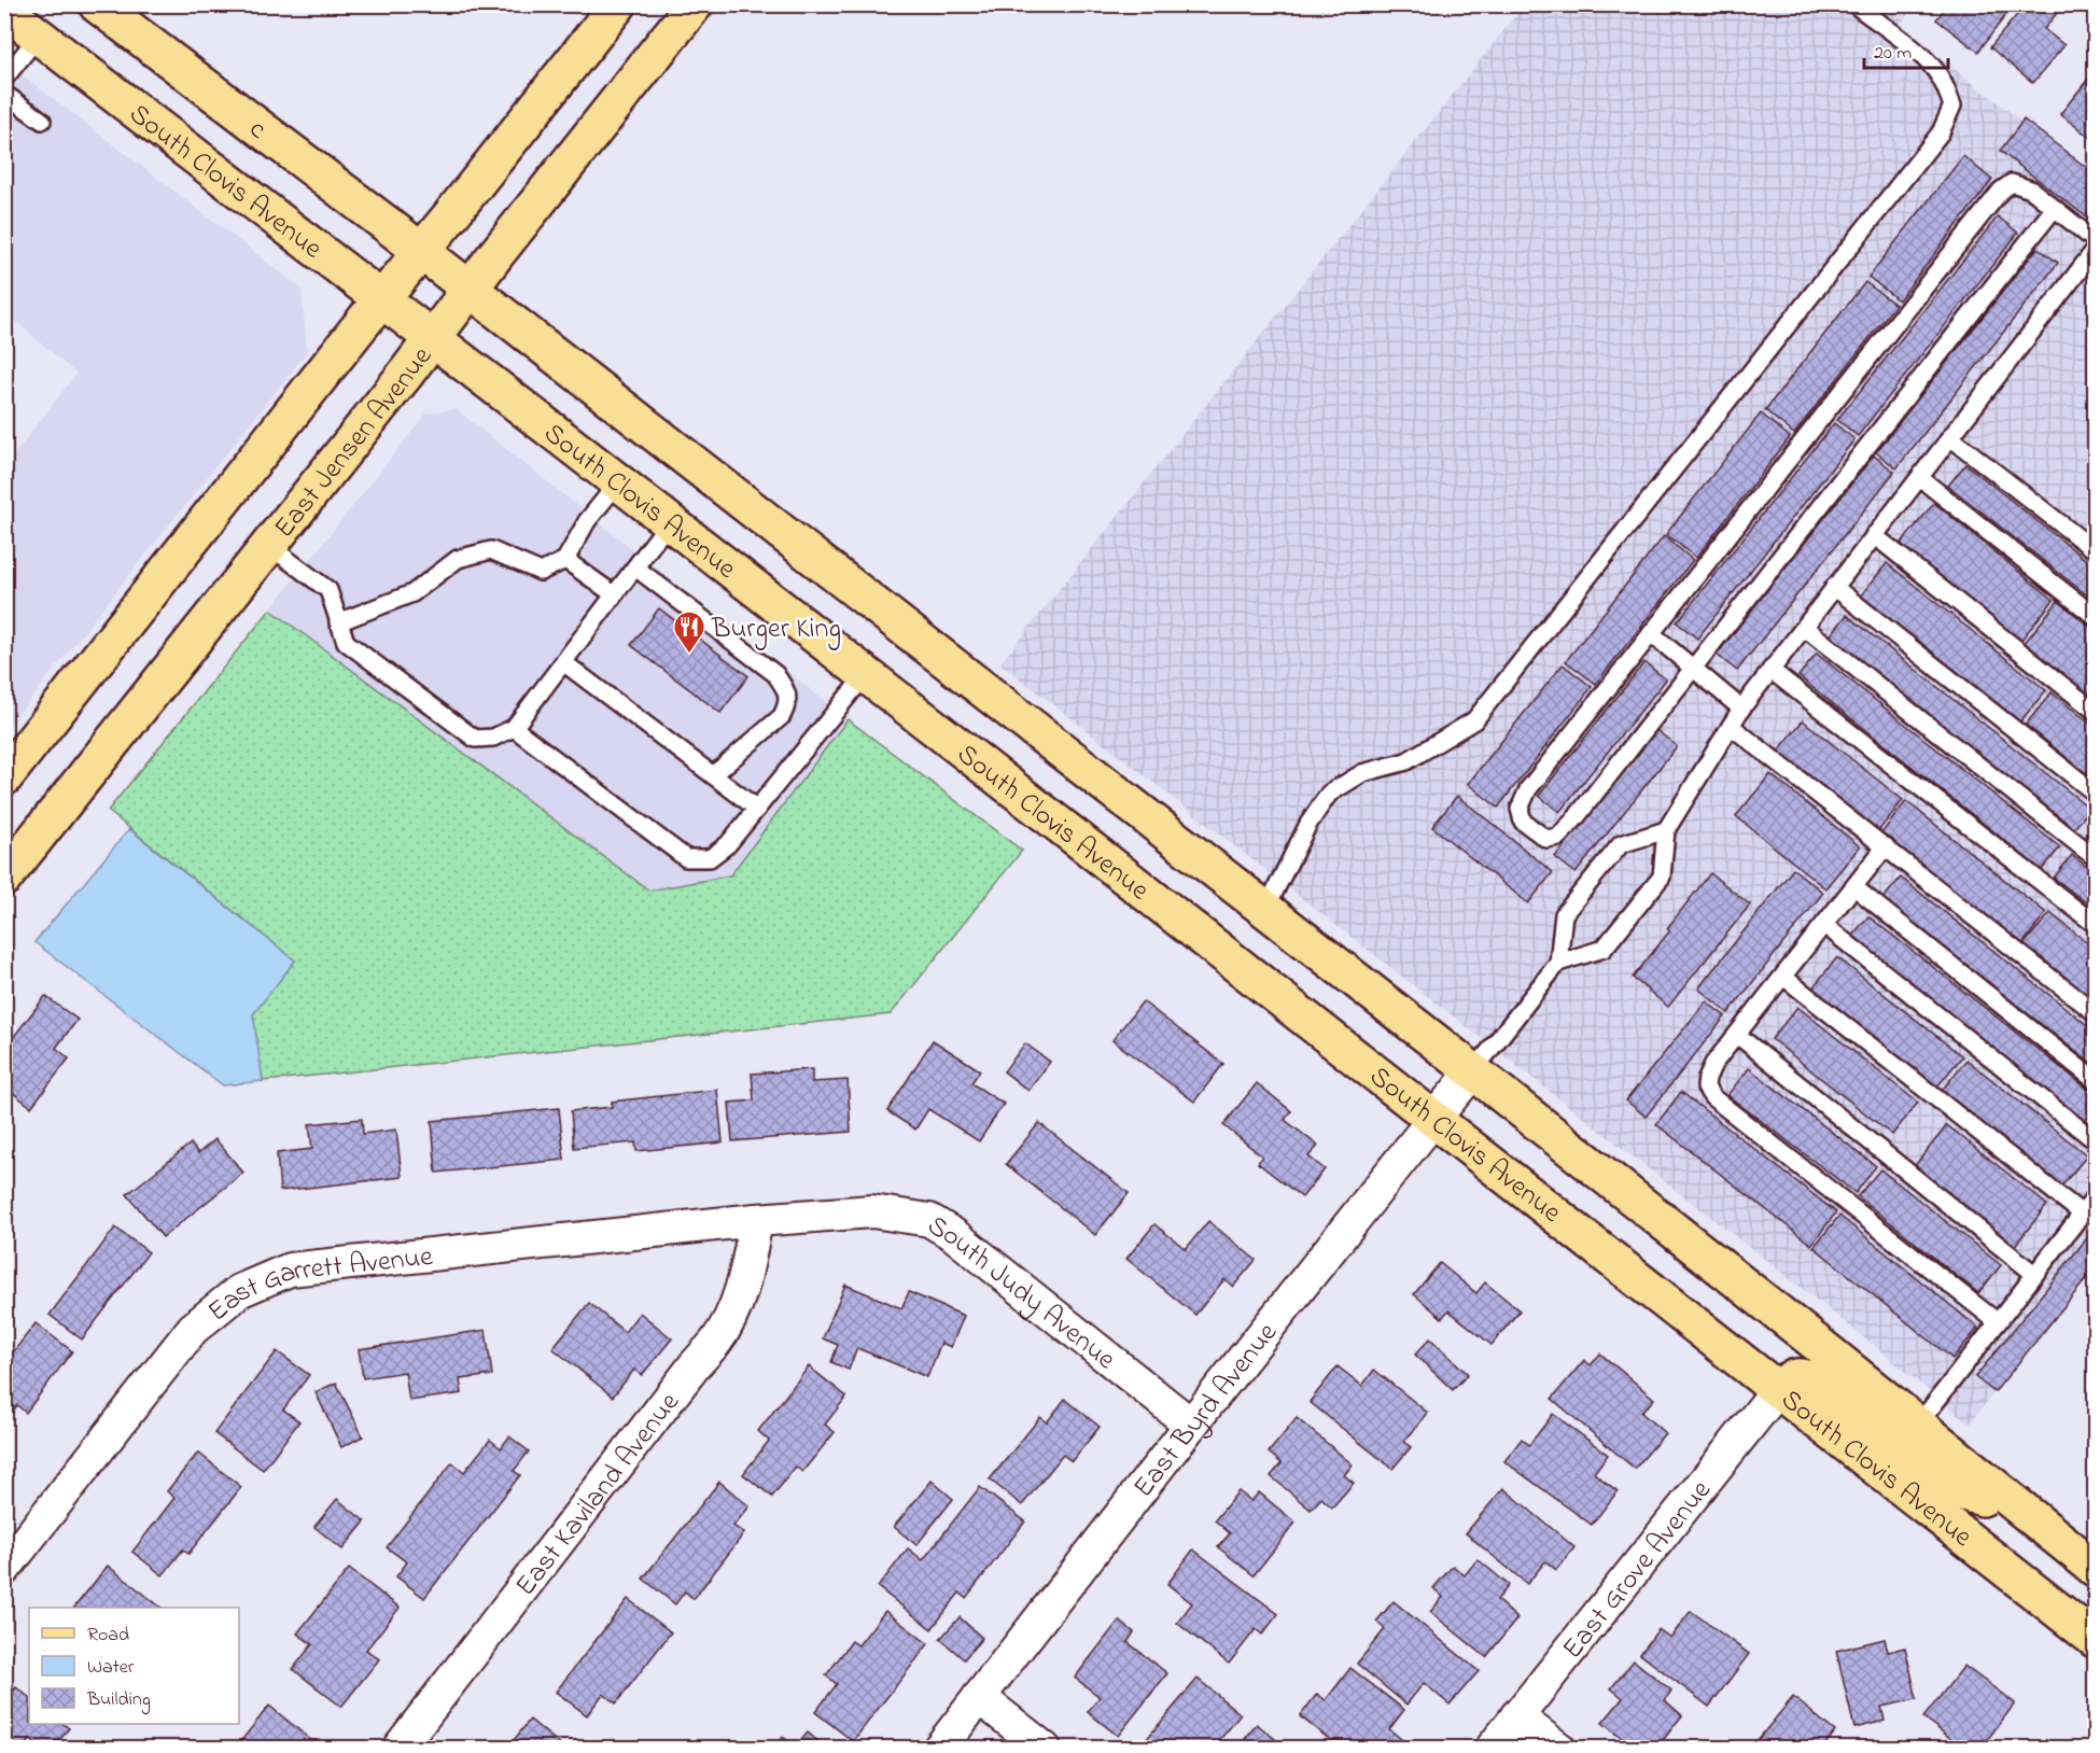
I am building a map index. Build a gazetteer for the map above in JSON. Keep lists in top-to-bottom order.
{
  "streets": {
    "main road": ["c", "South Clovis Avenue", "East Jensen Avenue"],
    "street": [
      "East Garrett Avenue",
      "South Judy Avenue",
      "East Byrd Avenue",
      "East Kaviland Avenue",
      "East Grove Avenue"
    ]
  },
  "crossings": [
    ["c", "South Clovis Avenue"],
    ["South Clovis Avenue", "East Jensen Avenue"],
    ["South Clovis Avenue", "East Byrd Avenue"],
    ["South Clovis Avenue", "East Grove Avenue"],
    ["East Garrett Avenue", "South Judy Avenue"],
    ["East Garrett Avenue", "East Kaviland Avenue"],
    ["South Judy Avenue", "East Byrd Avenue"],
    ["South Judy Avenue", "East Kaviland Avenue"]
  ],
  "places": {
    "restaurant": ["Burger King"]
  },
  "legend": ["Road", "Water", "Building"],
  "scale_bar": "20 m"
}
